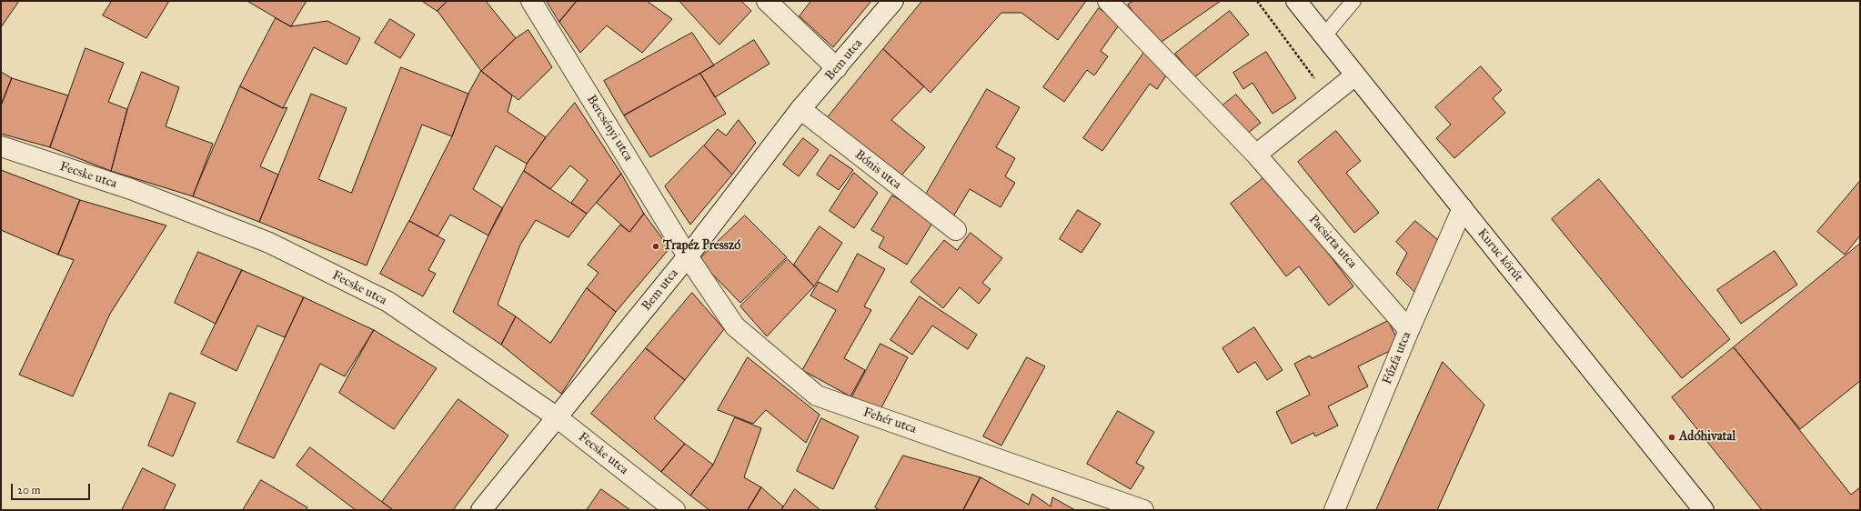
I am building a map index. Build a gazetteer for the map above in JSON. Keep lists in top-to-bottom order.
{
  "streets": {
    "street": [
      "Bem utca",
      "Bercsényi utca",
      "Bónis utca",
      "Fecske utca",
      "Pacsirta utca",
      "Kuruc körút",
      "Fűzfa utca",
      "Fehér utca"
    ]
  },
  "crossings": [
    ["Bem utca", "Bercsényi utca"],
    ["Bem utca", "Bónis utca"],
    ["Bem utca", "Fecske utca"],
    ["Bem utca", "Fehér utca"],
    ["Bercsényi utca", "Fehér utca"],
    ["Pacsirta utca", "Fűzfa utca"],
    ["Kuruc körút", "Fűzfa utca"]
  ],
  "places": ["Trapéz Presszó", "Adóhivatal"],
  "scale_bar": "20 m"
}
